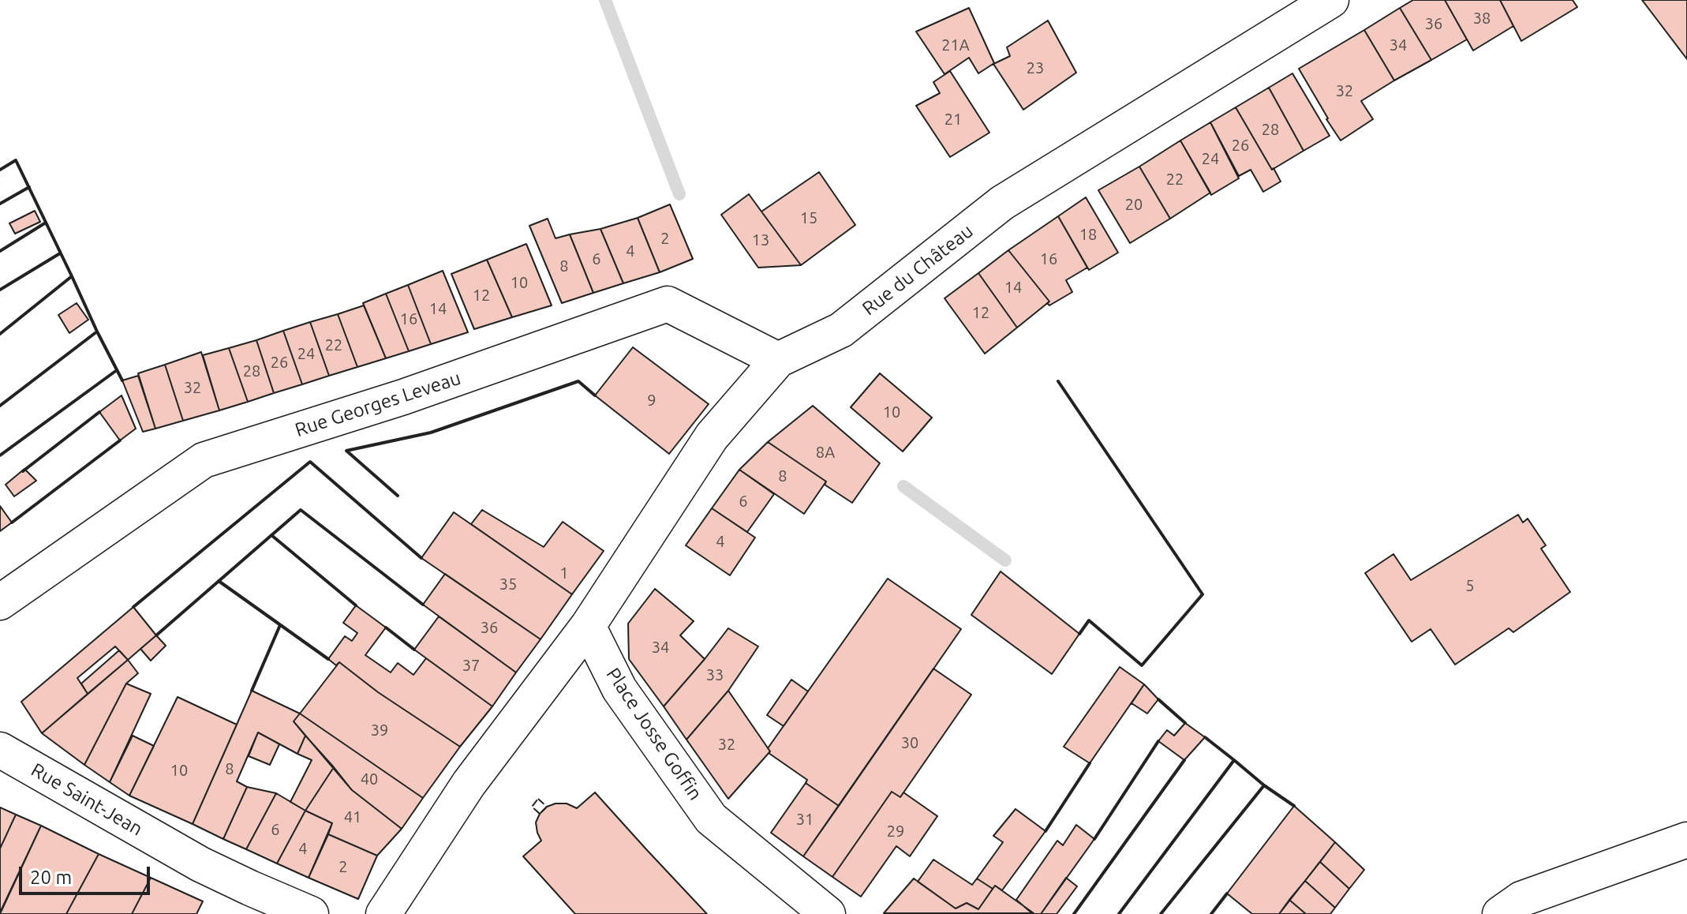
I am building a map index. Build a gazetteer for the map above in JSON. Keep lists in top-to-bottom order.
{
  "streets": {
    "street": [
      "Rue du Château",
      "Rue Georges Leveau",
      "Place Josse Goffin",
      "Rue Saint-Jean"
    ]
  },
  "crossings": [
    ["Rue du Château", "Rue Georges Leveau"],
    ["Rue du Château", "Place Josse Goffin"]
  ],
  "house_numbers": [
    "38",
    "36",
    "21A",
    "34",
    "23",
    "32",
    "21",
    "28",
    "26",
    "24",
    "22",
    "20",
    "15",
    "18",
    "2",
    "13",
    "4",
    "6",
    "16",
    "8",
    "10",
    "14",
    "12",
    "14",
    "12",
    "16",
    "22",
    "24",
    "26",
    "28",
    "32",
    "9",
    "10",
    "8A",
    "8",
    "6",
    "4",
    "1",
    "35",
    "5",
    "36",
    "34",
    "37",
    "33",
    "39",
    "30",
    "32",
    "8",
    "10",
    "40",
    "41",
    "31",
    "6",
    "29",
    "4",
    "2"
  ],
  "scale_bar": "20 m"
}
